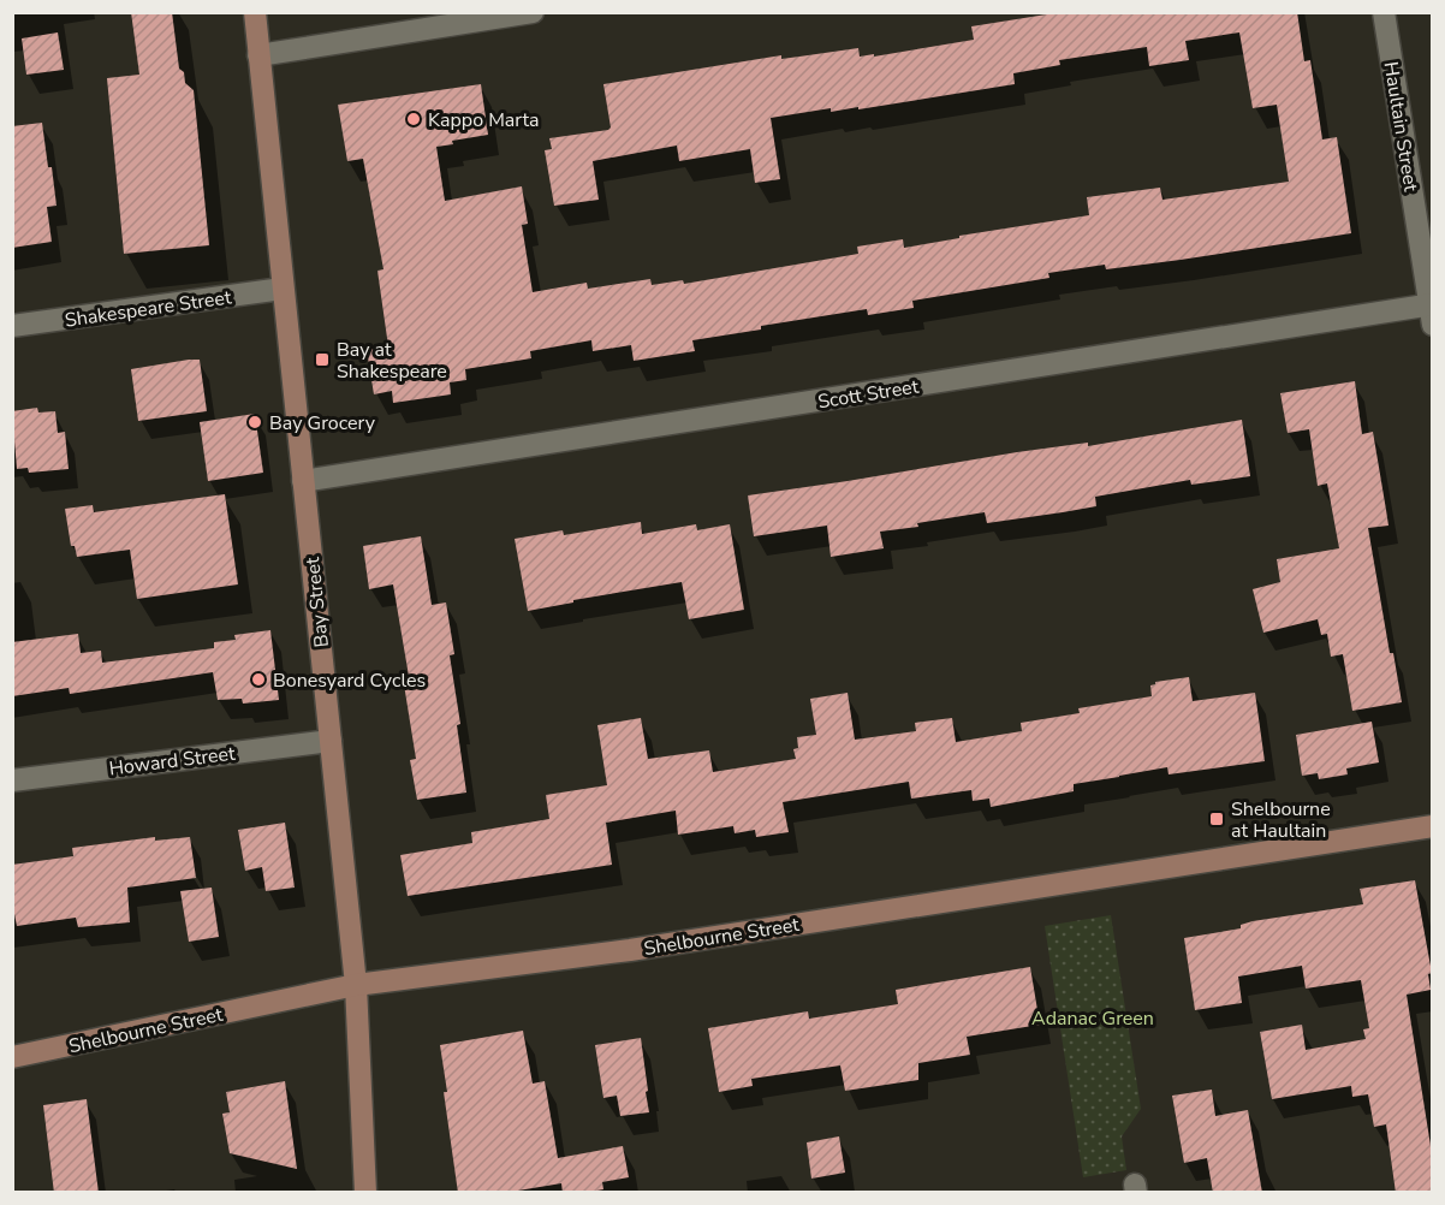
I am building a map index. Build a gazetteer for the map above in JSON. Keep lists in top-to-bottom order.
{
  "streets": {
    "main road": ["Bay Street", "Shelbourne Street"],
    "street": [
      "Haultain Street",
      "Shakespeare Street",
      "Scott Street",
      "Howard Street"
    ]
  },
  "crossings": [
    ["Haultain Street", "Scott Street"],
    ["Shakespeare Street", "Bay Street"],
    ["Scott Street", "Bay Street"],
    ["Bay Street", "Howard Street"],
    ["Bay Street", "Shelbourne Street"]
  ],
  "parks": ["Adanac Green"],
  "places": {
    "other": ["Kappo Marta", "Bay Grocery", "Bonesyard Cycles"],
    "transit": ["Bay at Shakespeare", "Shelbourne at Haultain"]
  }
}
